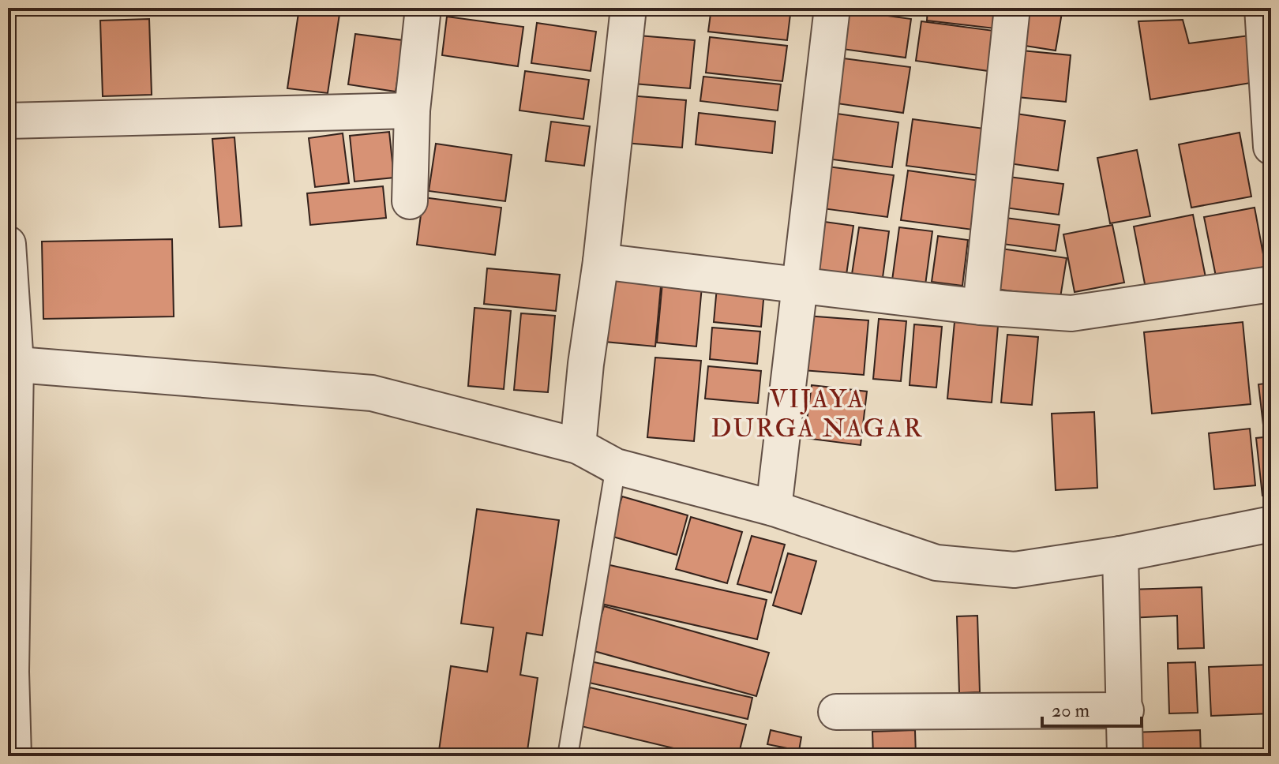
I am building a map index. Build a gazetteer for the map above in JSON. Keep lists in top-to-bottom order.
{
  "districts": ["VIJAYA DURGA NAGAR"],
  "scale_bar": "20 m"
}
